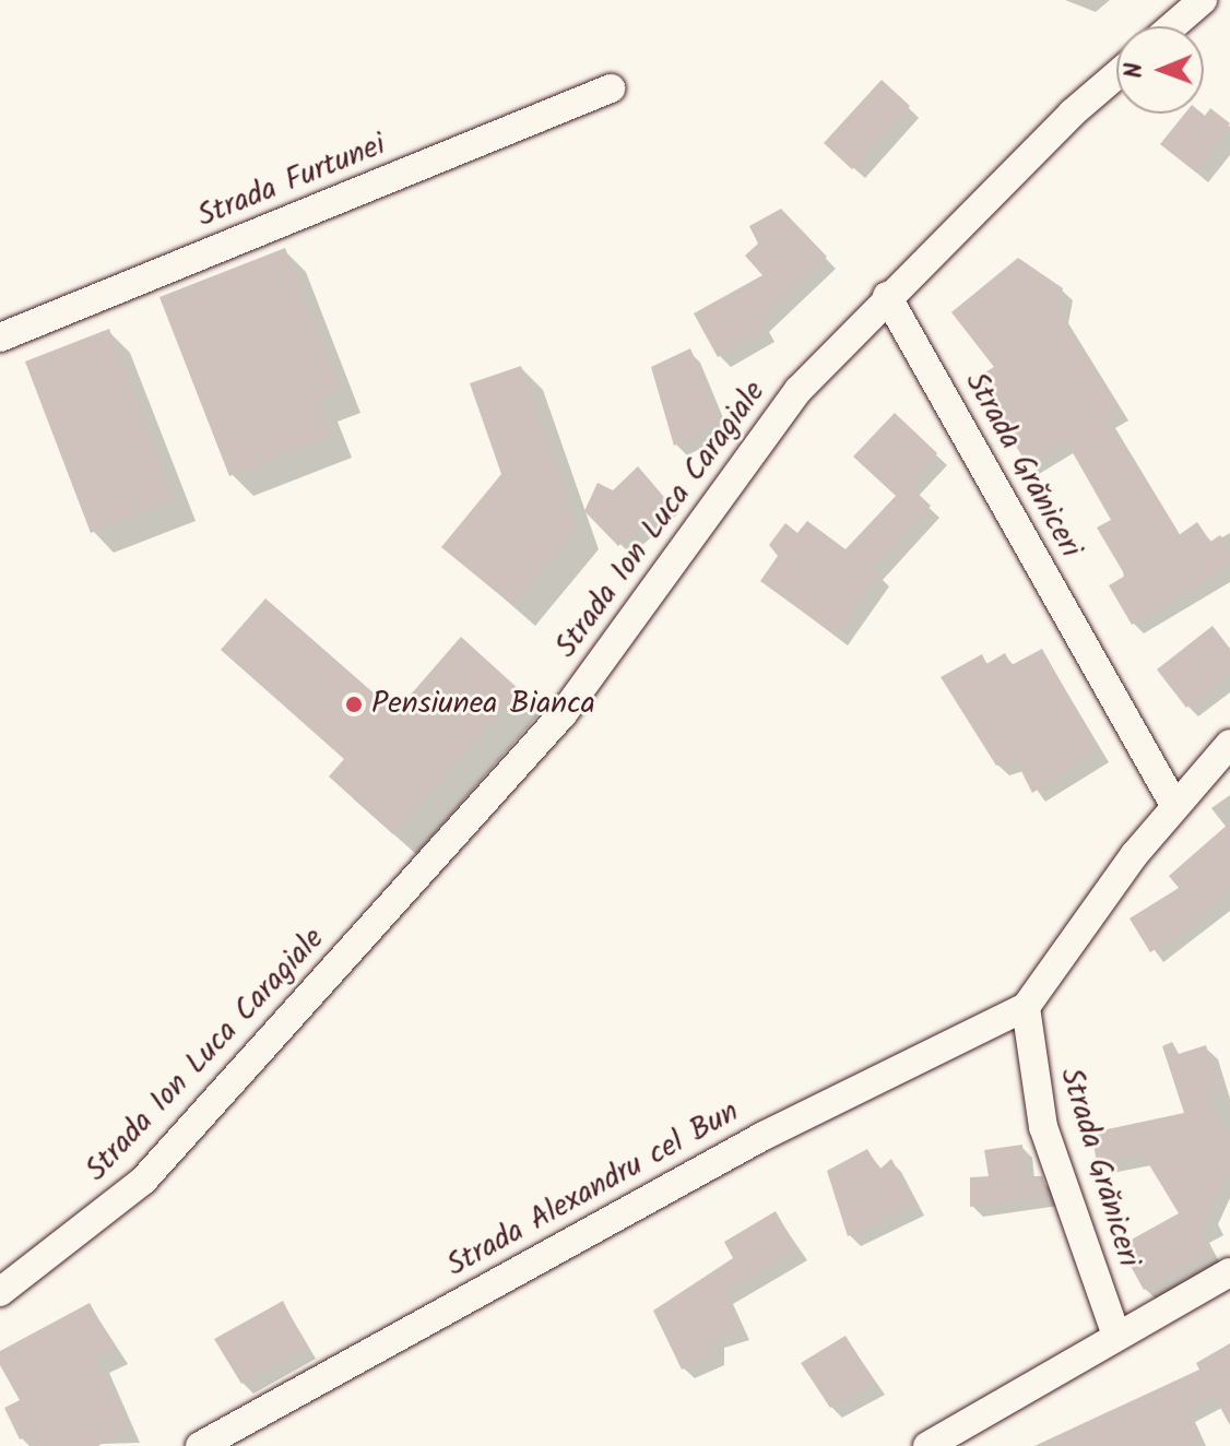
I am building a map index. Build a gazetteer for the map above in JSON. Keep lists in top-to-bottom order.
{
  "streets": {
    "street": [
      "Strada Furtunei",
      "Strada Grăniceri",
      "Strada Ion Luca Caragiale",
      "Strada Alexandru cel Bun"
    ]
  },
  "crossings": [
    ["Strada Grăniceri", "Strada Ion Luca Caragiale"],
    ["Strada Grăniceri", "Strada Alexandru cel Bun"]
  ],
  "places": ["Pensiunea Bianca"],
  "north": "left"
}
